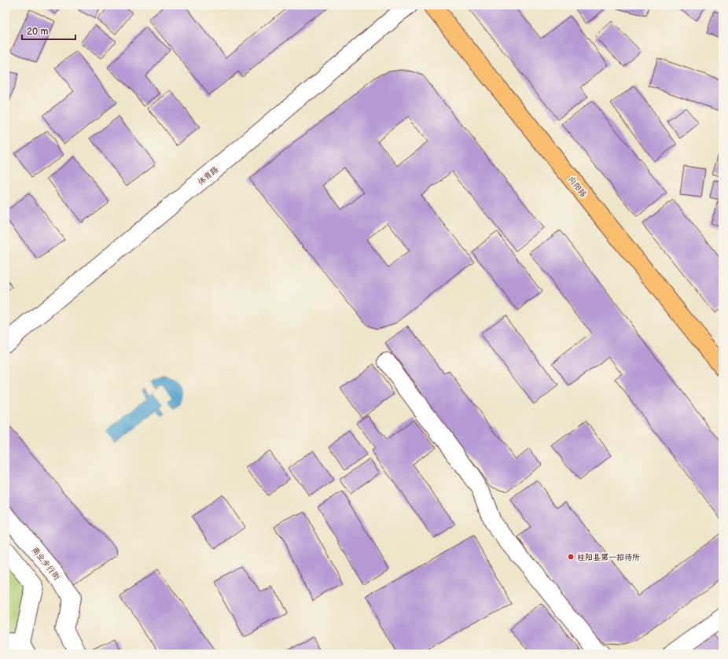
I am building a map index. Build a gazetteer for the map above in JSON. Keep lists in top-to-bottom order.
{
  "streets": {
    "main road": ["向阳路"],
    "street": ["体育路", "商业步行街"]
  },
  "places": ["桂阳县第一招待所"],
  "scale_bar": "20 m"
}
